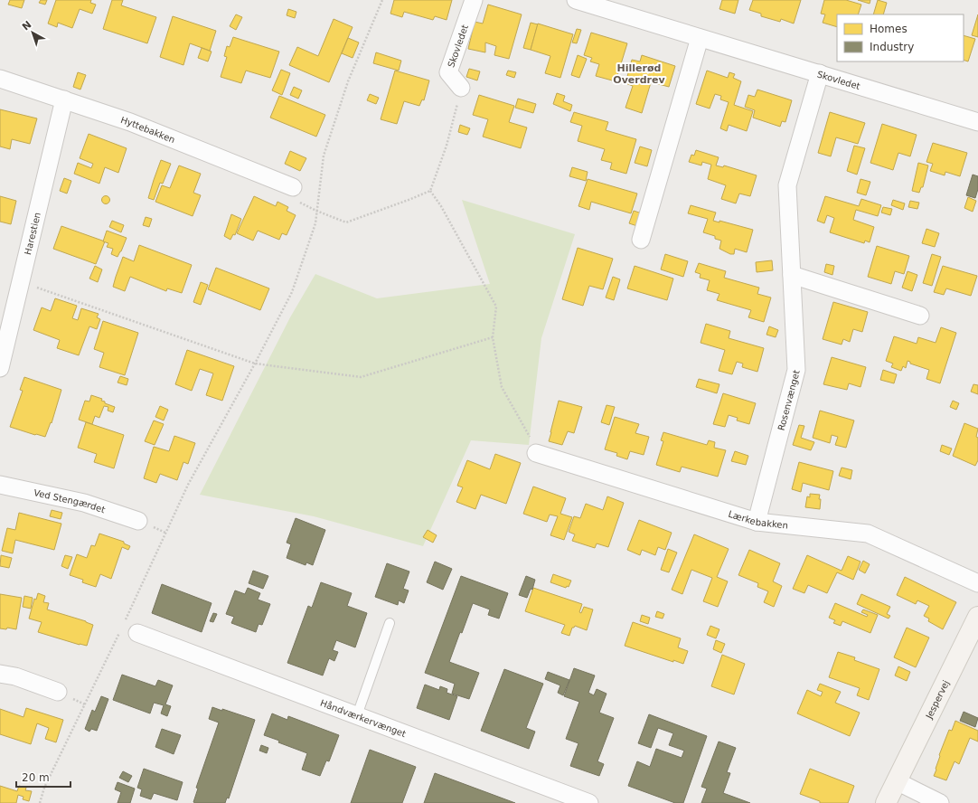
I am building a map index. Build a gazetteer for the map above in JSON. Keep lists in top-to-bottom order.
{
  "streets": {
    "street": [
      "Skovledet",
      "Hyttebakken",
      "Harestien",
      "Rosenvænget",
      "Ved Stengærdet",
      "Lærkebakken",
      "Jespervej",
      "Håndværkervænget"
    ]
  },
  "crossings": [
    ["Skovledet", "Rosenvænget"],
    ["Hyttebakken", "Harestien"],
    ["Rosenvænget", "Lærkebakken"]
  ],
  "districts": ["Hillerød Overdrev"],
  "legend": ["Homes", "Industry"],
  "scale_bar": "20 m",
  "north": "top left"
}
